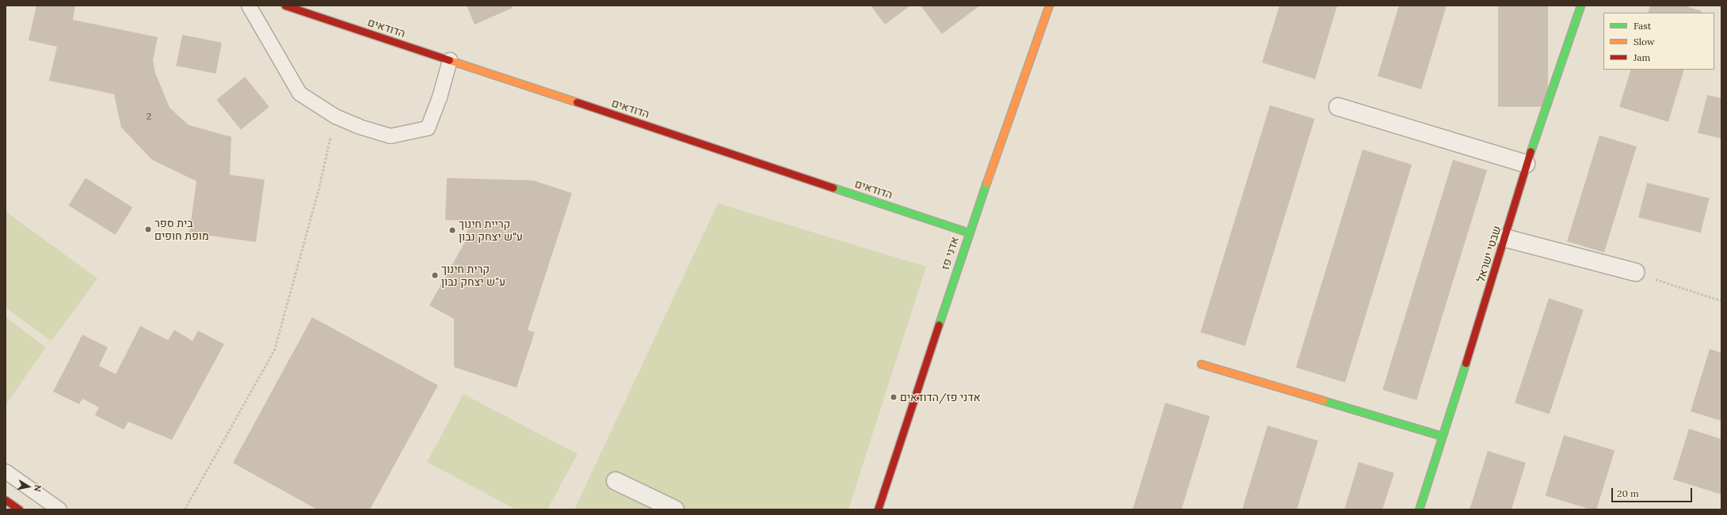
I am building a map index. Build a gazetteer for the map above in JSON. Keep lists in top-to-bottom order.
{
  "streets": {
    "street": ["הדודאים", "אדני פז", "שבטי ישראל"]
  },
  "crossings": [
    ["הדודאים", "אדני פז"]
  ],
  "places": [
    "בית ספר מופת חופים",
    "קריית חינוך ע״ש יצחק נבון",
    "קרית חינוך ע\"ש יצחק נבון",
    "אדני פז/הדודאים"
  ],
  "house_numbers": ["2"],
  "legend": ["Fast", "Slow", "Jam"],
  "scale_bar": "20 m",
  "north": "right"
}
